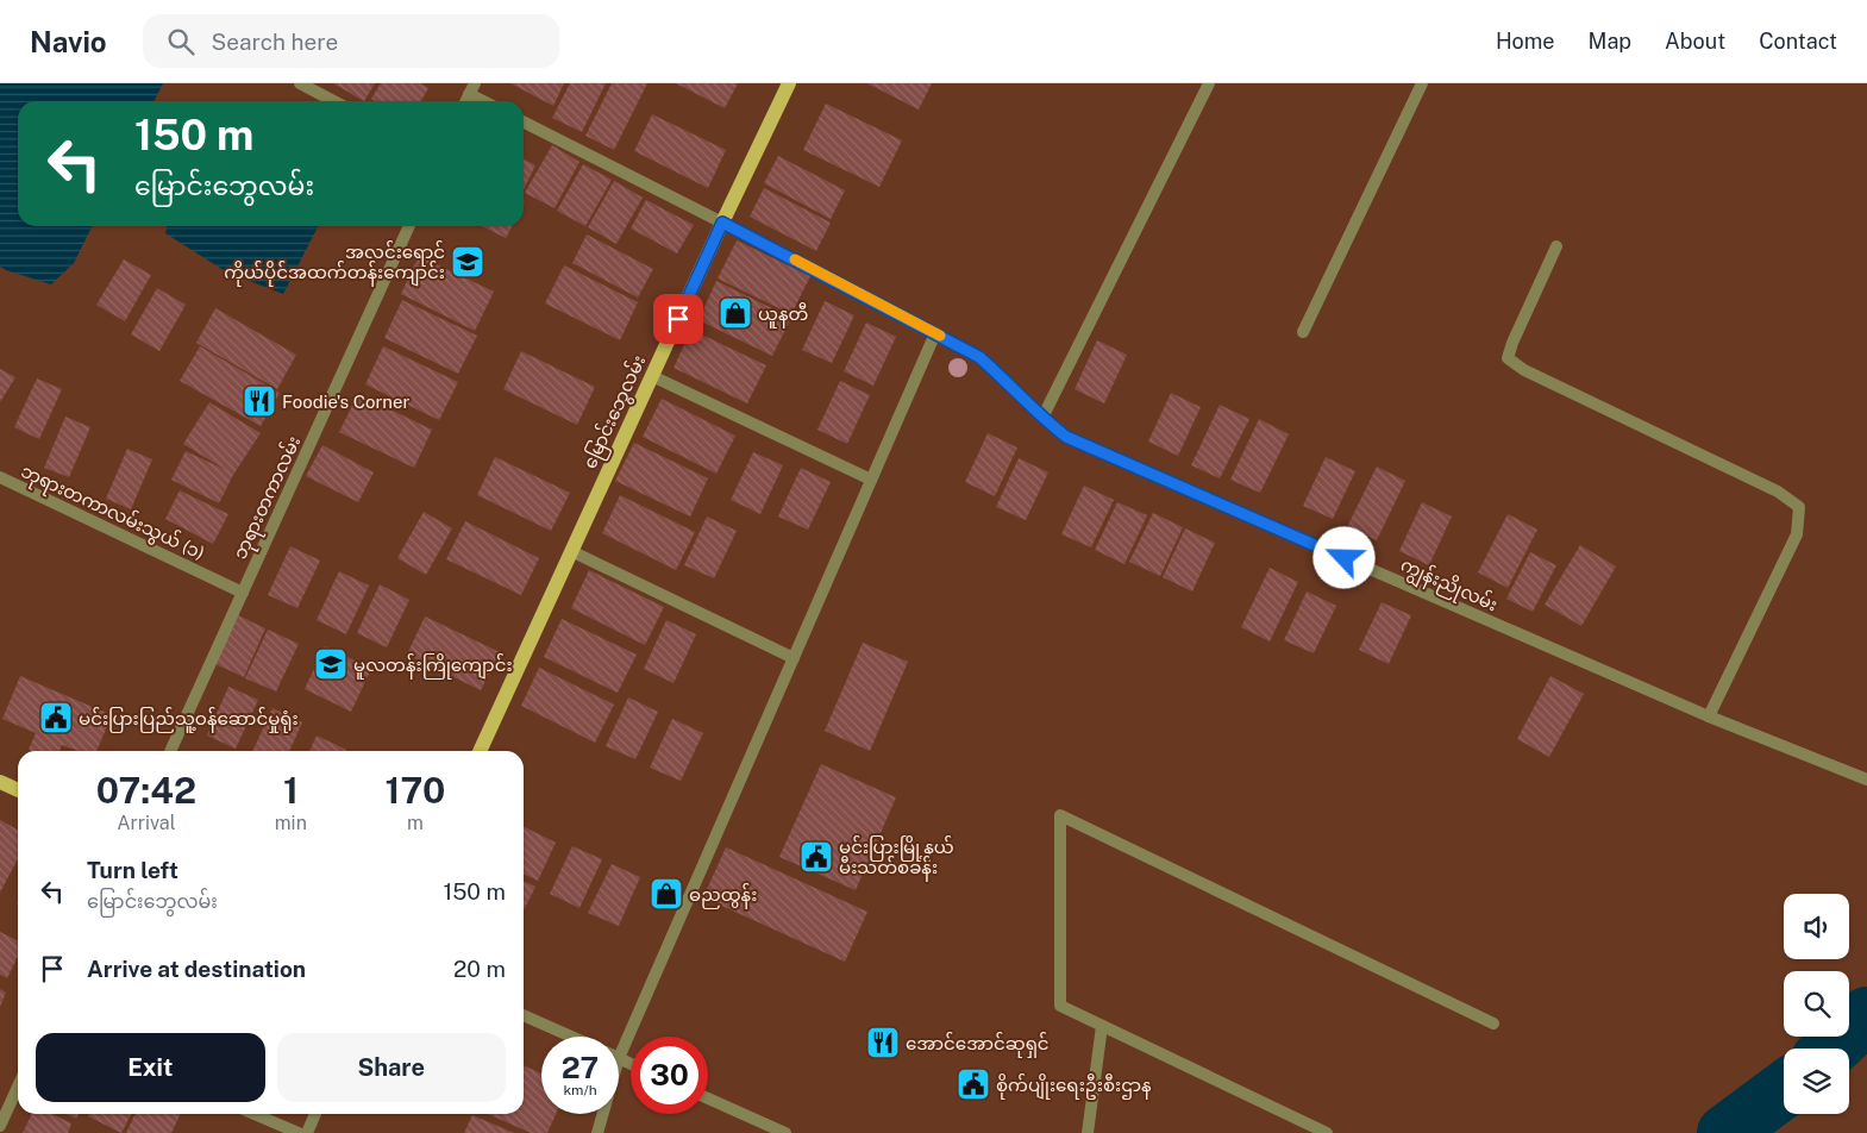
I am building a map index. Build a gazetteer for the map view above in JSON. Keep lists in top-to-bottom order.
{
  "streets": {
    "main road": ["မြောင်းဘွေလမ်း"],
    "street": ["ဘုရားတကာလမ်း", "ဘုရားတကာလမ်းသွယ် (၁)", "ကျွန်းညိုလမ်း"]
  },
  "crossings": [
    ["မြောင်းဘွေလမ်း", "ကျွန်းညိုလမ်း"],
    ["ဘုရားတကာလမ်း", "ဘုရားတကာလမ်းသွယ် (၁)"]
  ],
  "places": {
    "school or university": ["အလင်းရောင် ကိုယ်ပိုင်အထက်တန်းကျောင်း", "မူလတန်းကြိုကျောင်း"],
    "shop": ["ယူနတီ", "ဓညထွန်း"],
    "restaurant": ["Foodie's Corner", "အောင်အောင်ဆုရှင်"],
    "public building": ["မင်းပြားပြည်သူ့ဝန်ဆောင်မှုရုံး", "မင်းပြားမြို့နယ် မီးသတ်စခန်း", "စိုက်ပျိုးရေးဦးစီးဌာန"]
  },
  "page": {
    "header": "Navio",
    "search": "Search here",
    "nav": [
      "Home",
      "Map",
      "About",
      "Contact"
    ],
    "turn": ["150 m", "မြောင်းဘွေလမ်း"],
    "eta": [
      "07:42",
      "Arrival",
      "1",
      "min",
      "170",
      "m"
    ],
    "list": [
      {
        "name": "Turn left",
        "note": "မြောင်းဘွေလမ်း",
        "value": "150 m"
      },
      {
        "name": "Arrive at destination",
        "value": "20 m"
      }
    ],
    "buttons": ["Exit", "Share"],
    "speed": "27 km/h",
    "limit": "30"
  }
}
